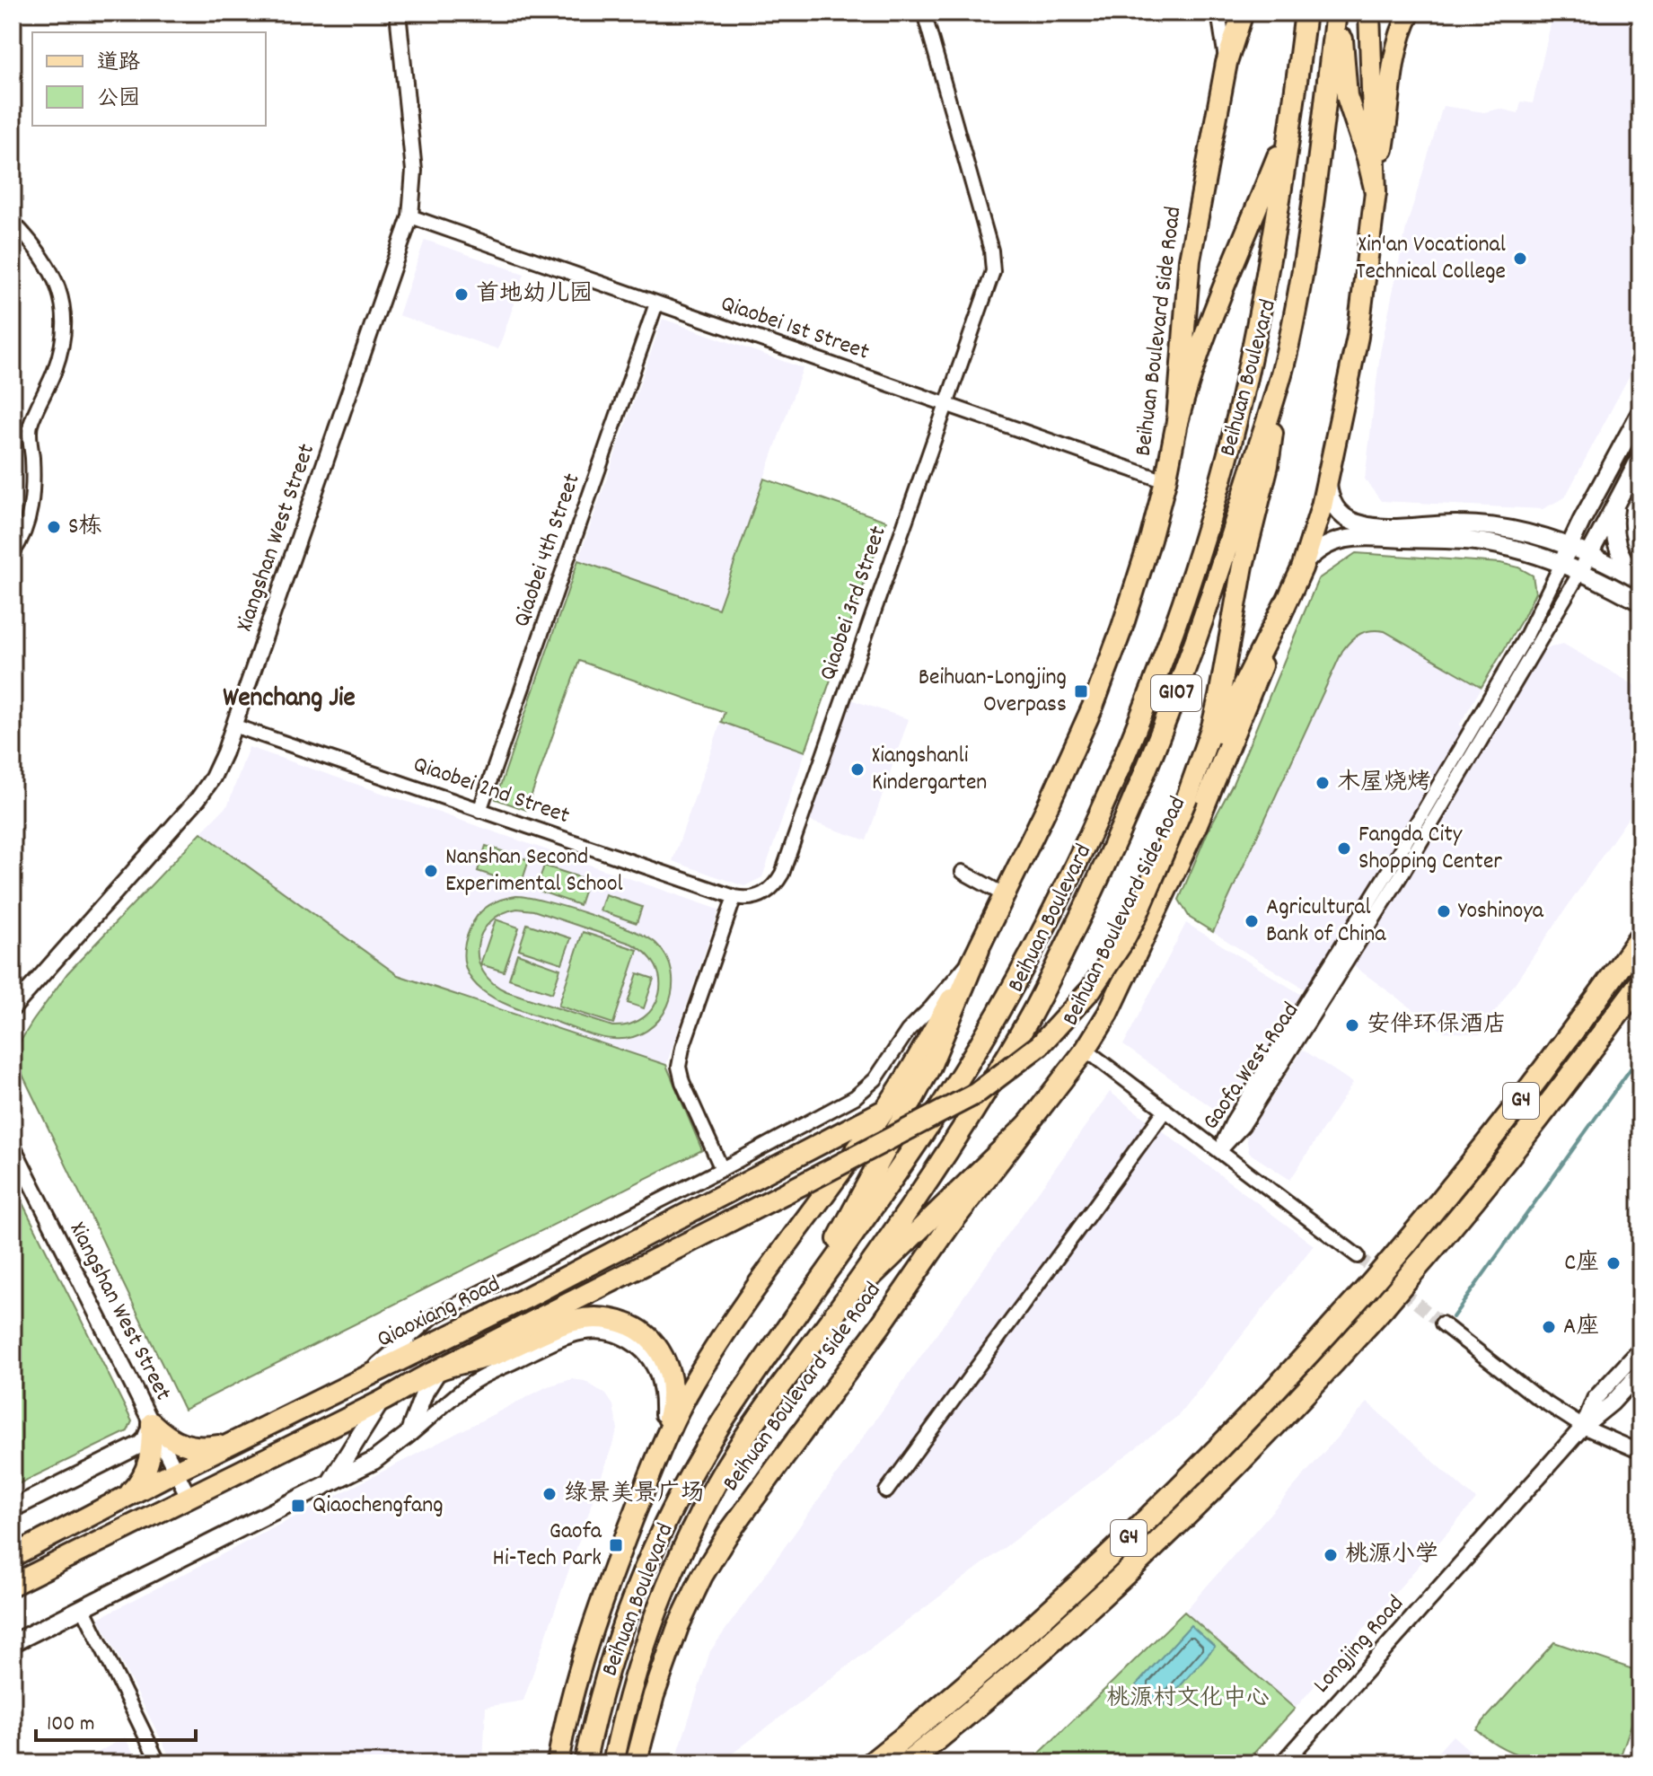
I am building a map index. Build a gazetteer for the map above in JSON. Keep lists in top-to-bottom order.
{
  "streets": {
    "highway": ["G4"],
    "main road": [
      "Beihuan Boulevard Side Road",
      "Beihuan Boulevard",
      "G107",
      "Qiaoxiang Road"
    ],
    "street": [
      "Qiaobei 1st Street",
      "Xiangshan West Street",
      "Qiaobei 4th Street",
      "Qiaobei 3rd Street",
      "Qiaobei 2nd Street",
      "Gaofa West Road",
      "Longjing Road"
    ]
  },
  "crossings": [
    ["Qiaobei 1st Street", "Beihuan Boulevard Side Road"],
    ["Qiaobei 1st Street", "Xiangshan West Street"],
    ["Qiaobei 1st Street", "Qiaobei 4th Street"],
    ["Qiaobei 1st Street", "Qiaobei 3rd Street"],
    ["Beihuan Boulevard Side Road", "Qiaoxiang Road"],
    ["Xiangshan West Street", "Qiaobei 2nd Street"],
    ["Xiangshan West Street", "Qiaoxiang Road"],
    ["Qiaobei 4th Street", "Qiaobei 2nd Street"],
    ["Qiaobei 3rd Street", "Qiaobei 2nd Street"]
  ],
  "districts": ["Wenchang Jie"],
  "parks": ["桃源村文化中心"],
  "places": {
    "other": [
      "Xin'an Vocational Technical College",
      "首地幼儿园",
      "S栋",
      "Xiangshanli Kindergarten",
      "木屋烧烤",
      "Fangda City Shopping Center",
      "Nanshan Second Experimental School",
      "Yoshinoya",
      "Agricultural Bank of China",
      "安伴环保酒店",
      "C座",
      "A座",
      "绿景美景广场",
      "桃源小学"
    ],
    "transit": ["Beihuan-Longjing Overpass", "Qiaochengfang", "Gaofa Hi-Tech Park"]
  },
  "legend": ["道路", "公园"],
  "scale_bar": "100 m"
}
